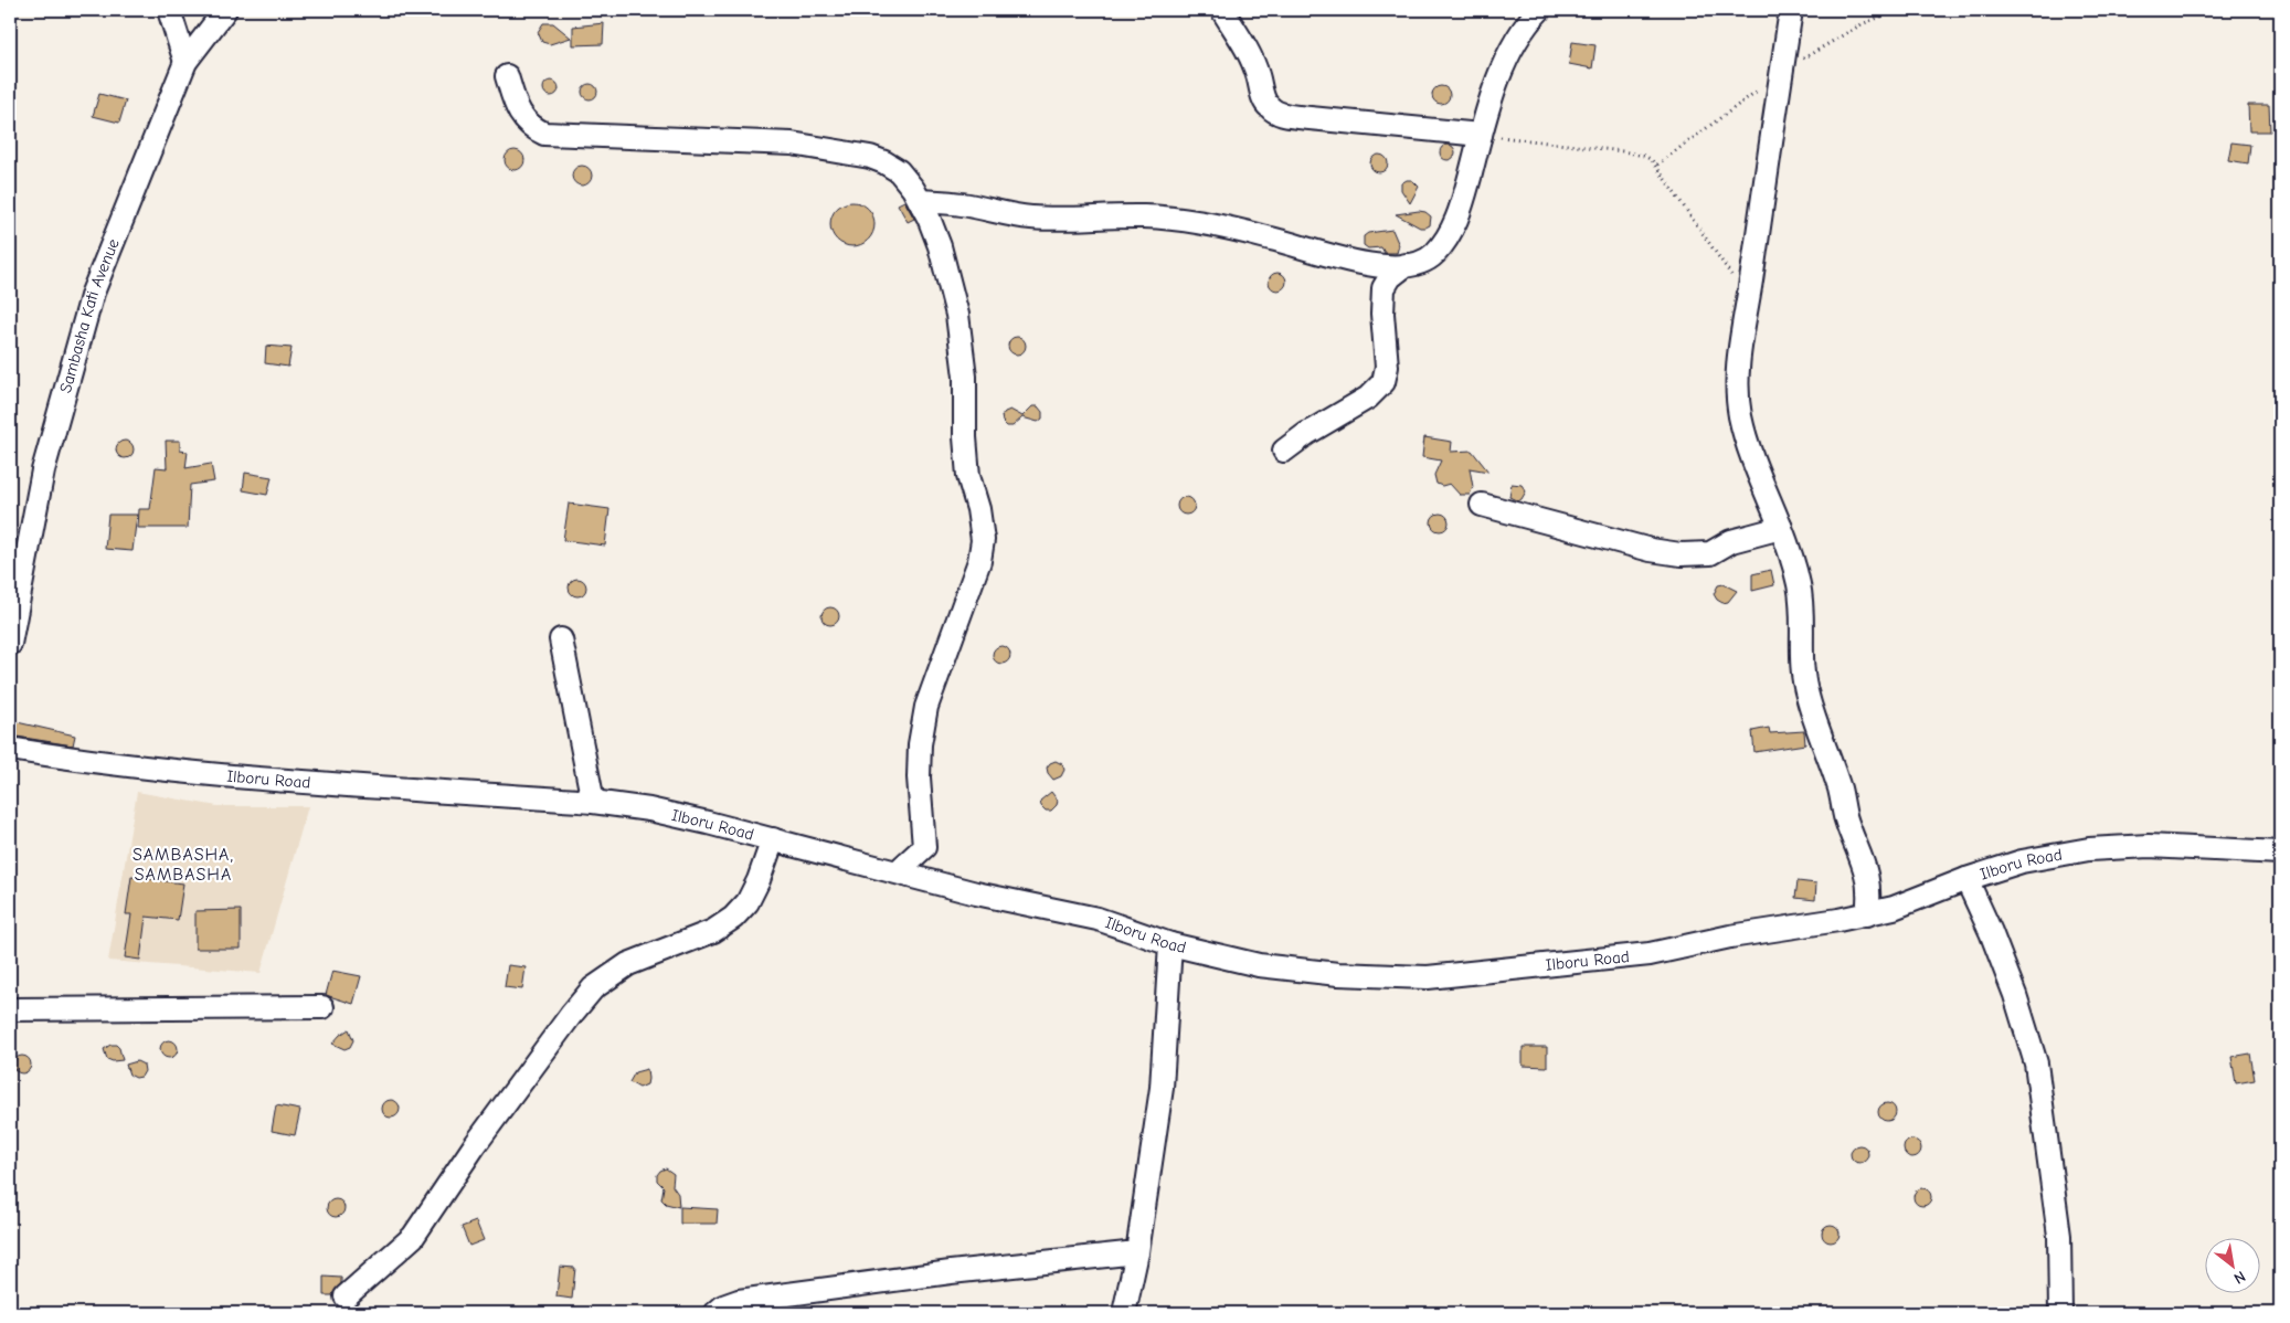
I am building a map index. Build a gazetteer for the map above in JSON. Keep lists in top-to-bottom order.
{
  "streets": {
    "street": ["Sambasha Kati Avenue", "Ilboru Road"]
  },
  "districts": ["SAMBASHA, SAMBASHA"],
  "north": "bottom right"
}
